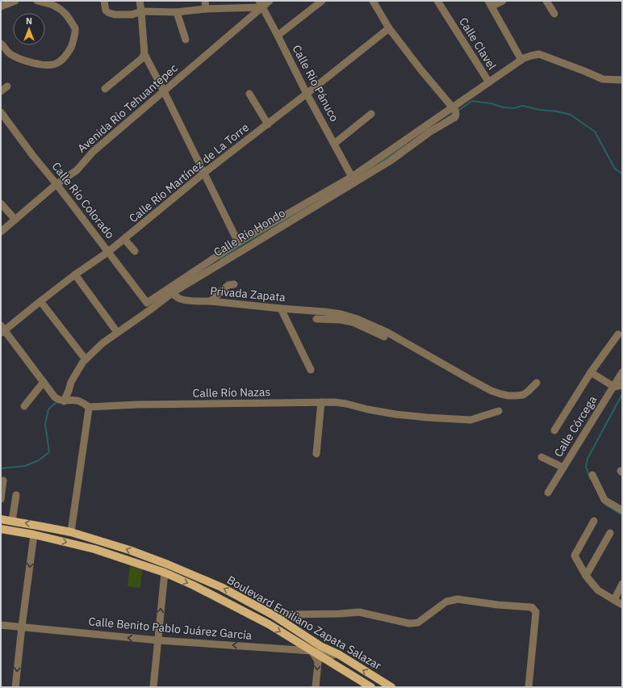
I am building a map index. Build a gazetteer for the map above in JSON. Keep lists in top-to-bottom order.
{
  "streets": {
    "main road": ["Boulevard Emiliano Zapata Salazar"],
    "street": [
      "Calle Clavel",
      "Calle Río Pánuco",
      "Avenida Río Tehuantepec",
      "Calle Río Martínez de La Torre",
      "Calle Río Colorado",
      "Calle Río Hondo",
      "Privada Zapata",
      "Calle Río Nazas",
      "Calle Córcega",
      "Calle Benito Pablo Juárez García"
    ]
  },
  "crossings": [
    ["Calle Río Pánuco", "Avenida Río Tehuantepec"],
    ["Calle Río Pánuco", "Calle Río Martínez de La Torre"],
    ["Calle Río Pánuco", "Calle Río Hondo"],
    ["Avenida Río Tehuantepec", "Calle Río Colorado"],
    ["Calle Río Martínez de La Torre", "Calle Río Colorado"],
    ["Calle Río Colorado", "Calle Río Hondo"],
    ["Calle Río Hondo", "Privada Zapata"],
    ["Boulevard Emiliano Zapata Salazar", "Calle Benito Pablo Juárez García"]
  ],
  "one_way": ["Calle Benito Pablo Juárez García"],
  "north": "top"
}
